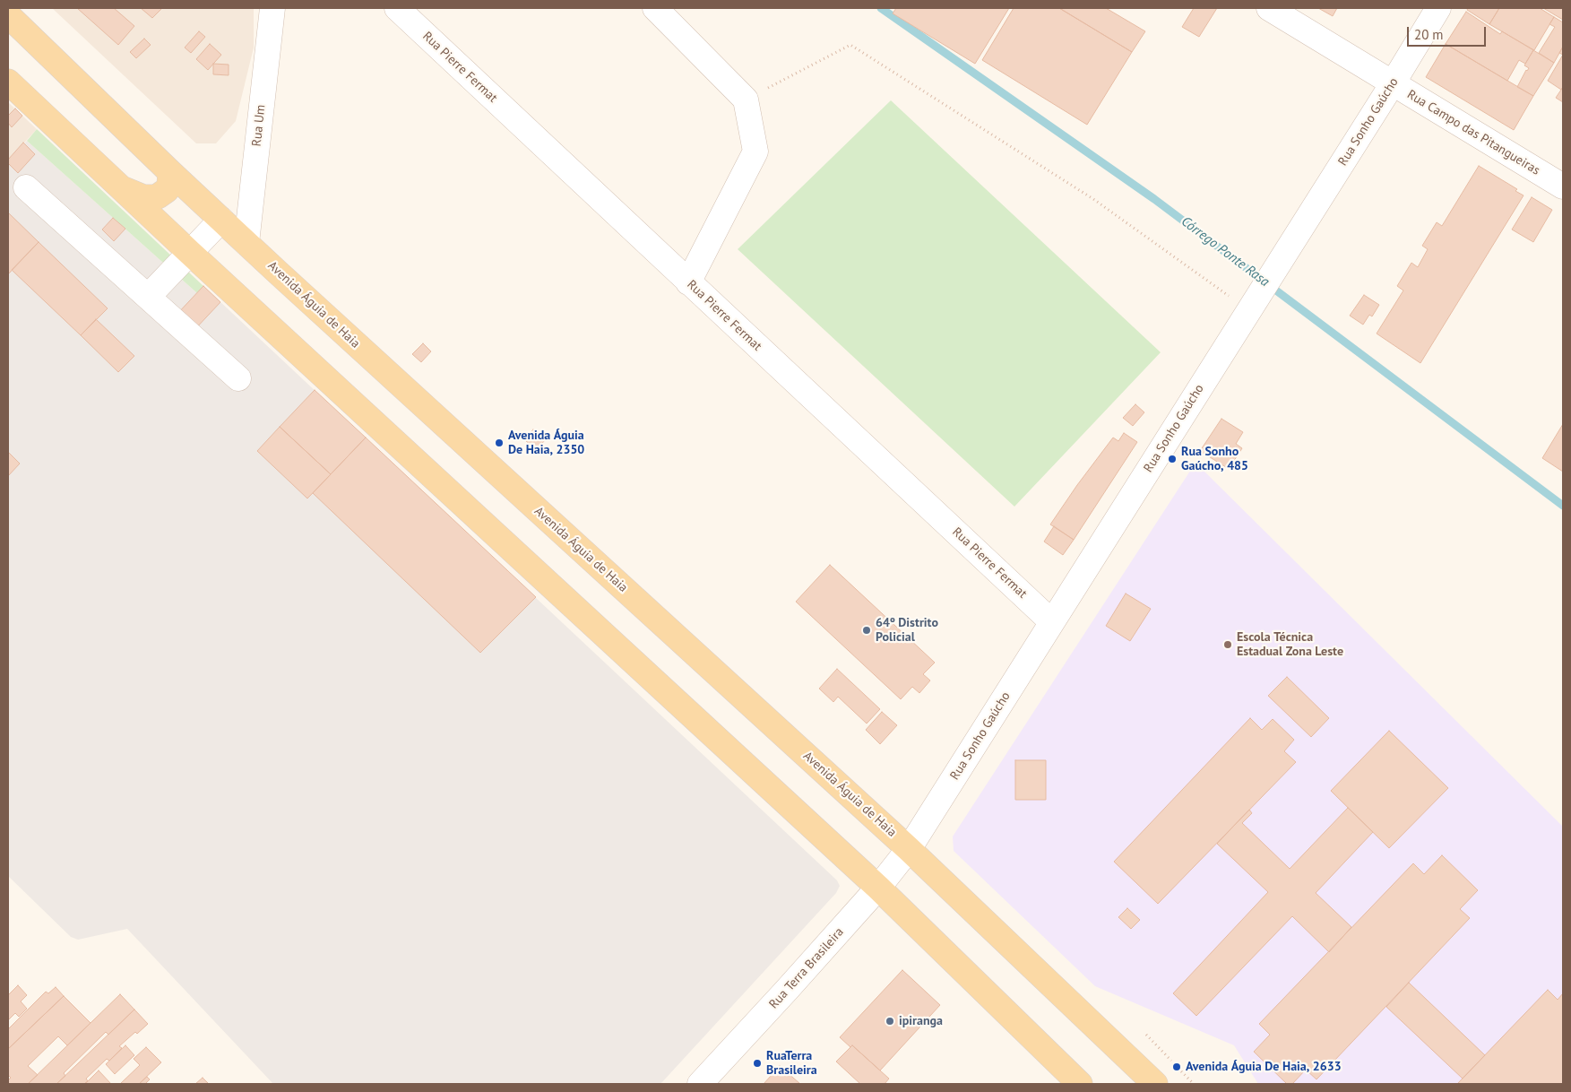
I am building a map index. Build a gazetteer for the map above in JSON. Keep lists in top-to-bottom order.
{
  "streets": {
    "main road": ["Avenida Águia de Haia"],
    "street": [
      "Rua Pierre Fermat",
      "Rua Sonho Gaúcho",
      "Rua Um",
      "Rua Campo das Pitangueiras",
      "Rua Terra Brasileira"
    ]
  },
  "crossings": [
    ["Rua Pierre Fermat", "Rua Sonho Gaúcho"],
    ["Rua Sonho Gaúcho", "Rua Campo das Pitangueiras"],
    ["Rua Sonho Gaúcho", "Avenida Águia de Haia"],
    ["Rua Sonho Gaúcho", "Rua Terra Brasileira"],
    ["Rua Um", "Avenida Águia de Haia"],
    ["Avenida Águia de Haia", "Rua Terra Brasileira"]
  ],
  "water": ["Córrego Ponte Rasa"],
  "places": [
    "Avenida Águia De Haia, 2350",
    "Rua Sonho Gaúcho, 485",
    "64º Distrito Policial",
    "Escola Técnica Estadual Zona Leste",
    "ipiranga",
    "RuaTerra Brasileira",
    "Avenida Águia De Haia, 2633"
  ],
  "scale_bar": "20 m"
}
